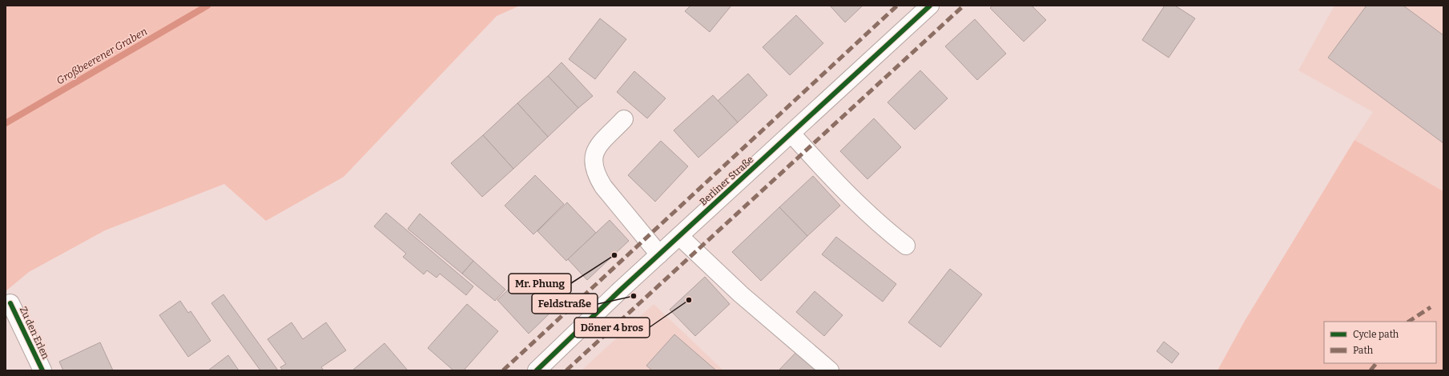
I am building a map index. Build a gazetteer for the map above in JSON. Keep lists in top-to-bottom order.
{
  "streets": {
    "street": ["Berliner Straße", "Zu den Erlen"]
  },
  "water": ["Großbeerener Graben"],
  "places": ["Mr. Phung", "Feldstraße", "Döner 4 bros"],
  "legend": ["Cycle path", "Path"]
}
